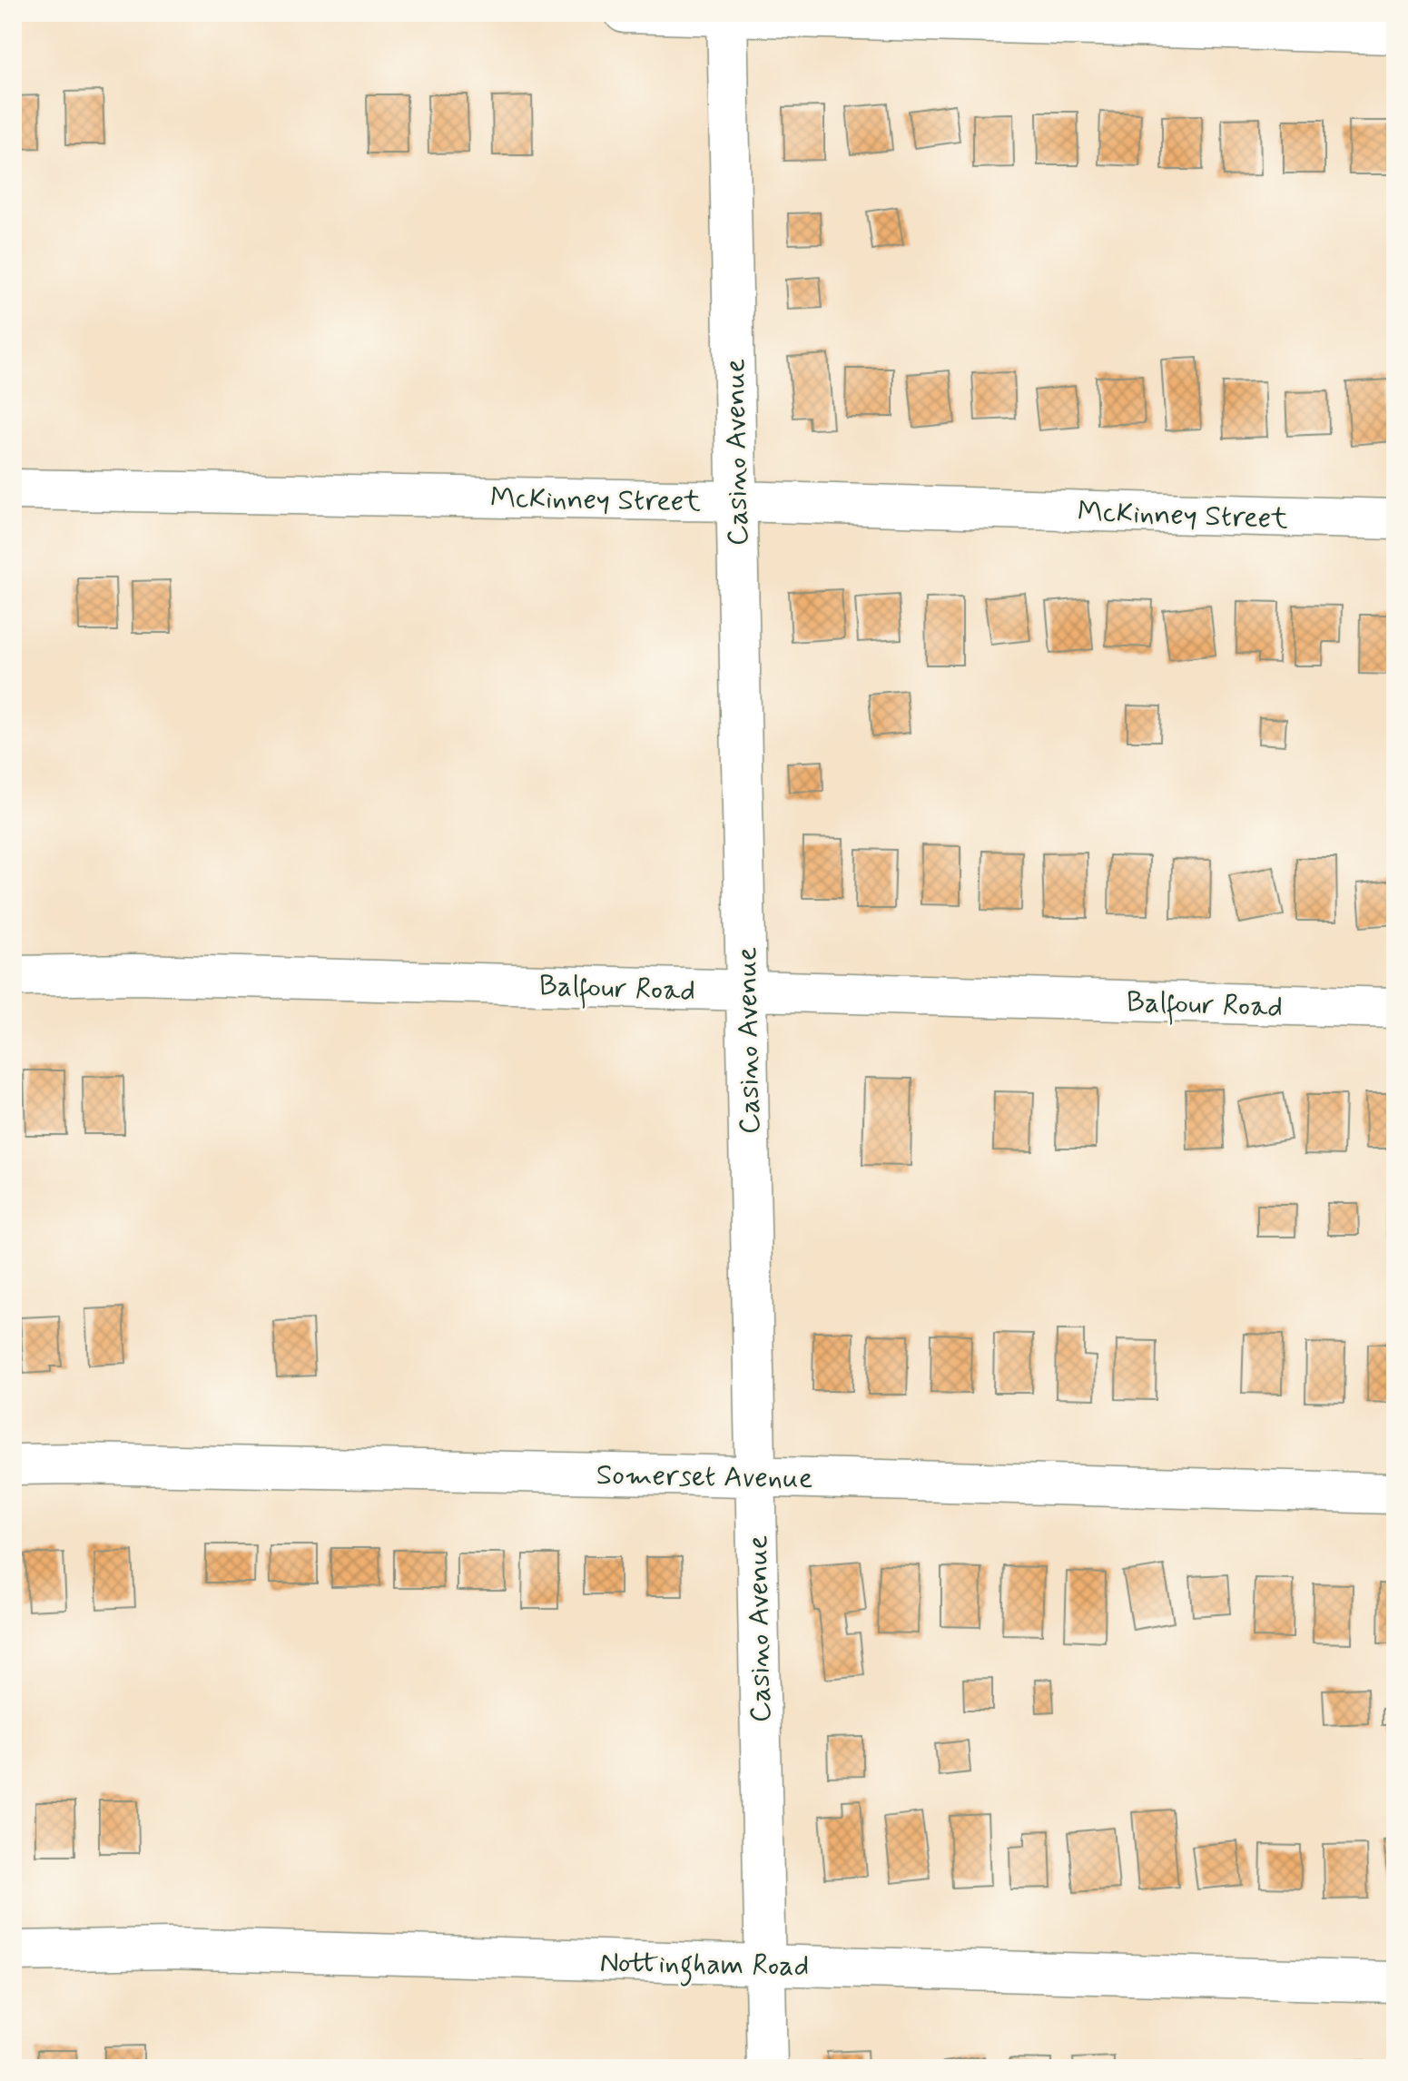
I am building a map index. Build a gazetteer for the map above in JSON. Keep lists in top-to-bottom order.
{
  "streets": {
    "street": [
      "Casino Avenue",
      "McKinney Street",
      "Balfour Road",
      "Somerset Avenue",
      "Nottingham Road"
    ]
  },
  "crossings": [
    ["Casino Avenue", "McKinney Street"],
    ["Casino Avenue", "Balfour Road"],
    ["Casino Avenue", "Somerset Avenue"],
    ["Casino Avenue", "Nottingham Road"]
  ]
}
